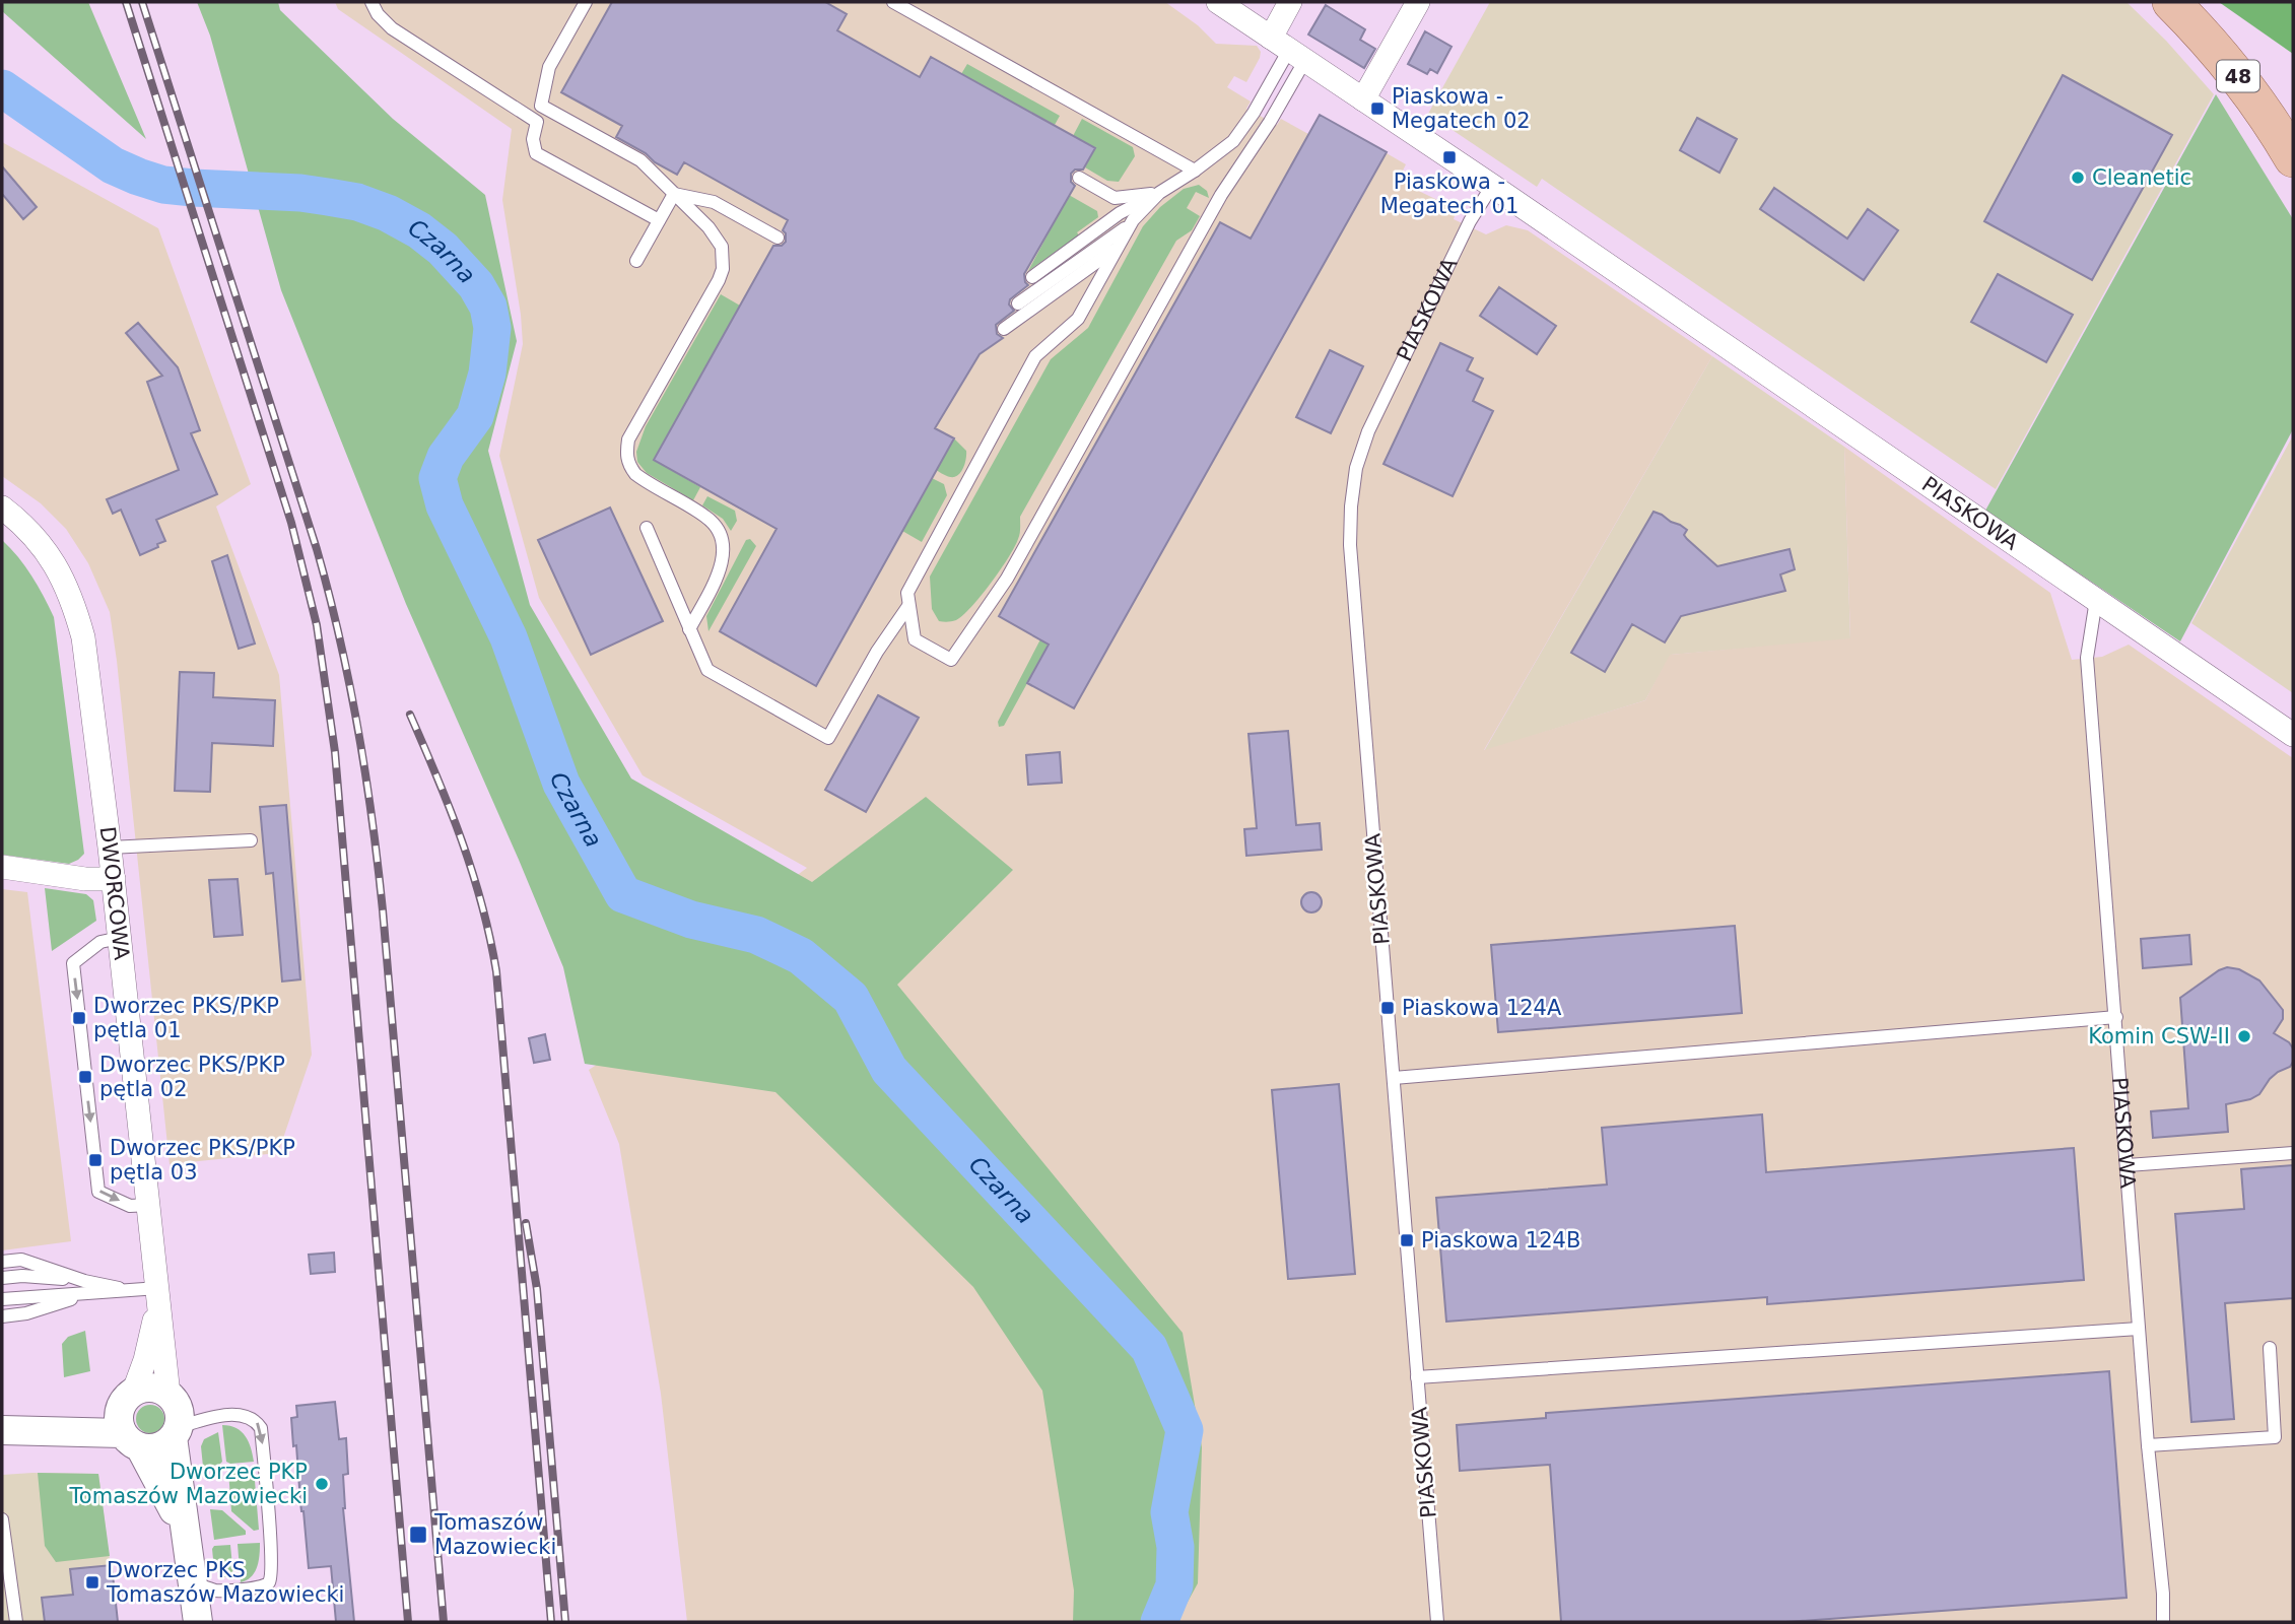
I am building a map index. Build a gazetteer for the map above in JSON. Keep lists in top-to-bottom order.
{
  "streets": {
    "main road": ["48"],
    "street": ["PIASKOWA", "DWORCOWA"]
  },
  "water": ["Czarna"],
  "places": {
    "transit": [
      "Piaskowa - Megatech 02",
      "Piaskowa - Megatech 01",
      "Piaskowa 124A",
      "Dworzec PKS/PKP pętla 01",
      "Dworzec PKS/PKP pętla 02",
      "Dworzec PKS/PKP pętla 03",
      "Piaskowa 124B",
      "Tomaszów Mazowiecki",
      "Dworzec PKS Tomaszów Mazowiecki"
    ],
    "other": ["Cleanetic", "Komin CSW-II", "Dworzec PKP Tomaszów Mazowiecki"]
  }
}
